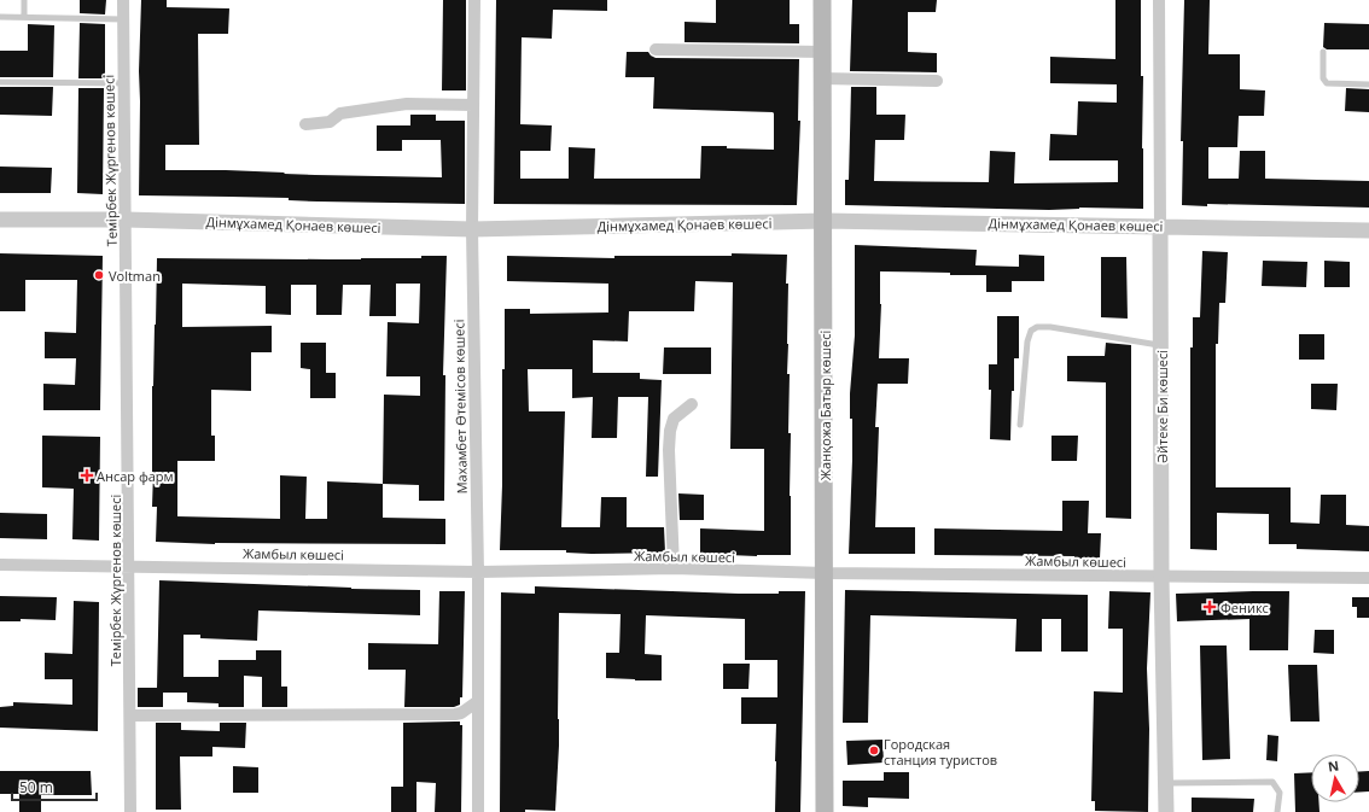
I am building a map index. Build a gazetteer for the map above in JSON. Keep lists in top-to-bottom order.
{
  "streets": {
    "main road": ["Жанқожа Батыр көшесі"],
    "street": [
      "Темірбек Жүргенов көшесі",
      "Дінмұхамед Қонаев көшесі",
      "Махамбет Өтемісов көшесі",
      "Әйтеке Би көшесі",
      "Жамбыл көшесі"
    ]
  },
  "crossings": [
    ["Темірбек Жүргенов көшесі", "Дінмұхамед Қонаев көшесі"],
    ["Темірбек Жүргенов көшесі", "Жамбыл көшесі"],
    ["Дінмұхамед Қонаев көшесі", "Жанқожа Батыр көшесі"],
    ["Дінмұхамед Қонаев көшесі", "Махамбет Өтемісов көшесі"],
    ["Дінмұхамед Қонаев көшесі", "Әйтеке Би көшесі"],
    ["Жанқожа Батыр көшесі", "Жамбыл көшесі"],
    ["Махамбет Өтемісов көшесі", "Жамбыл көшесі"],
    ["Әйтеке Би көшесі", "Жамбыл көшесі"]
  ],
  "places": {
    "other": ["Voltman", "Городская станция туристов"],
    "health": ["Ансар фарм", "Феникс"]
  },
  "scale_bar": "50 m",
  "north": "top"
}
